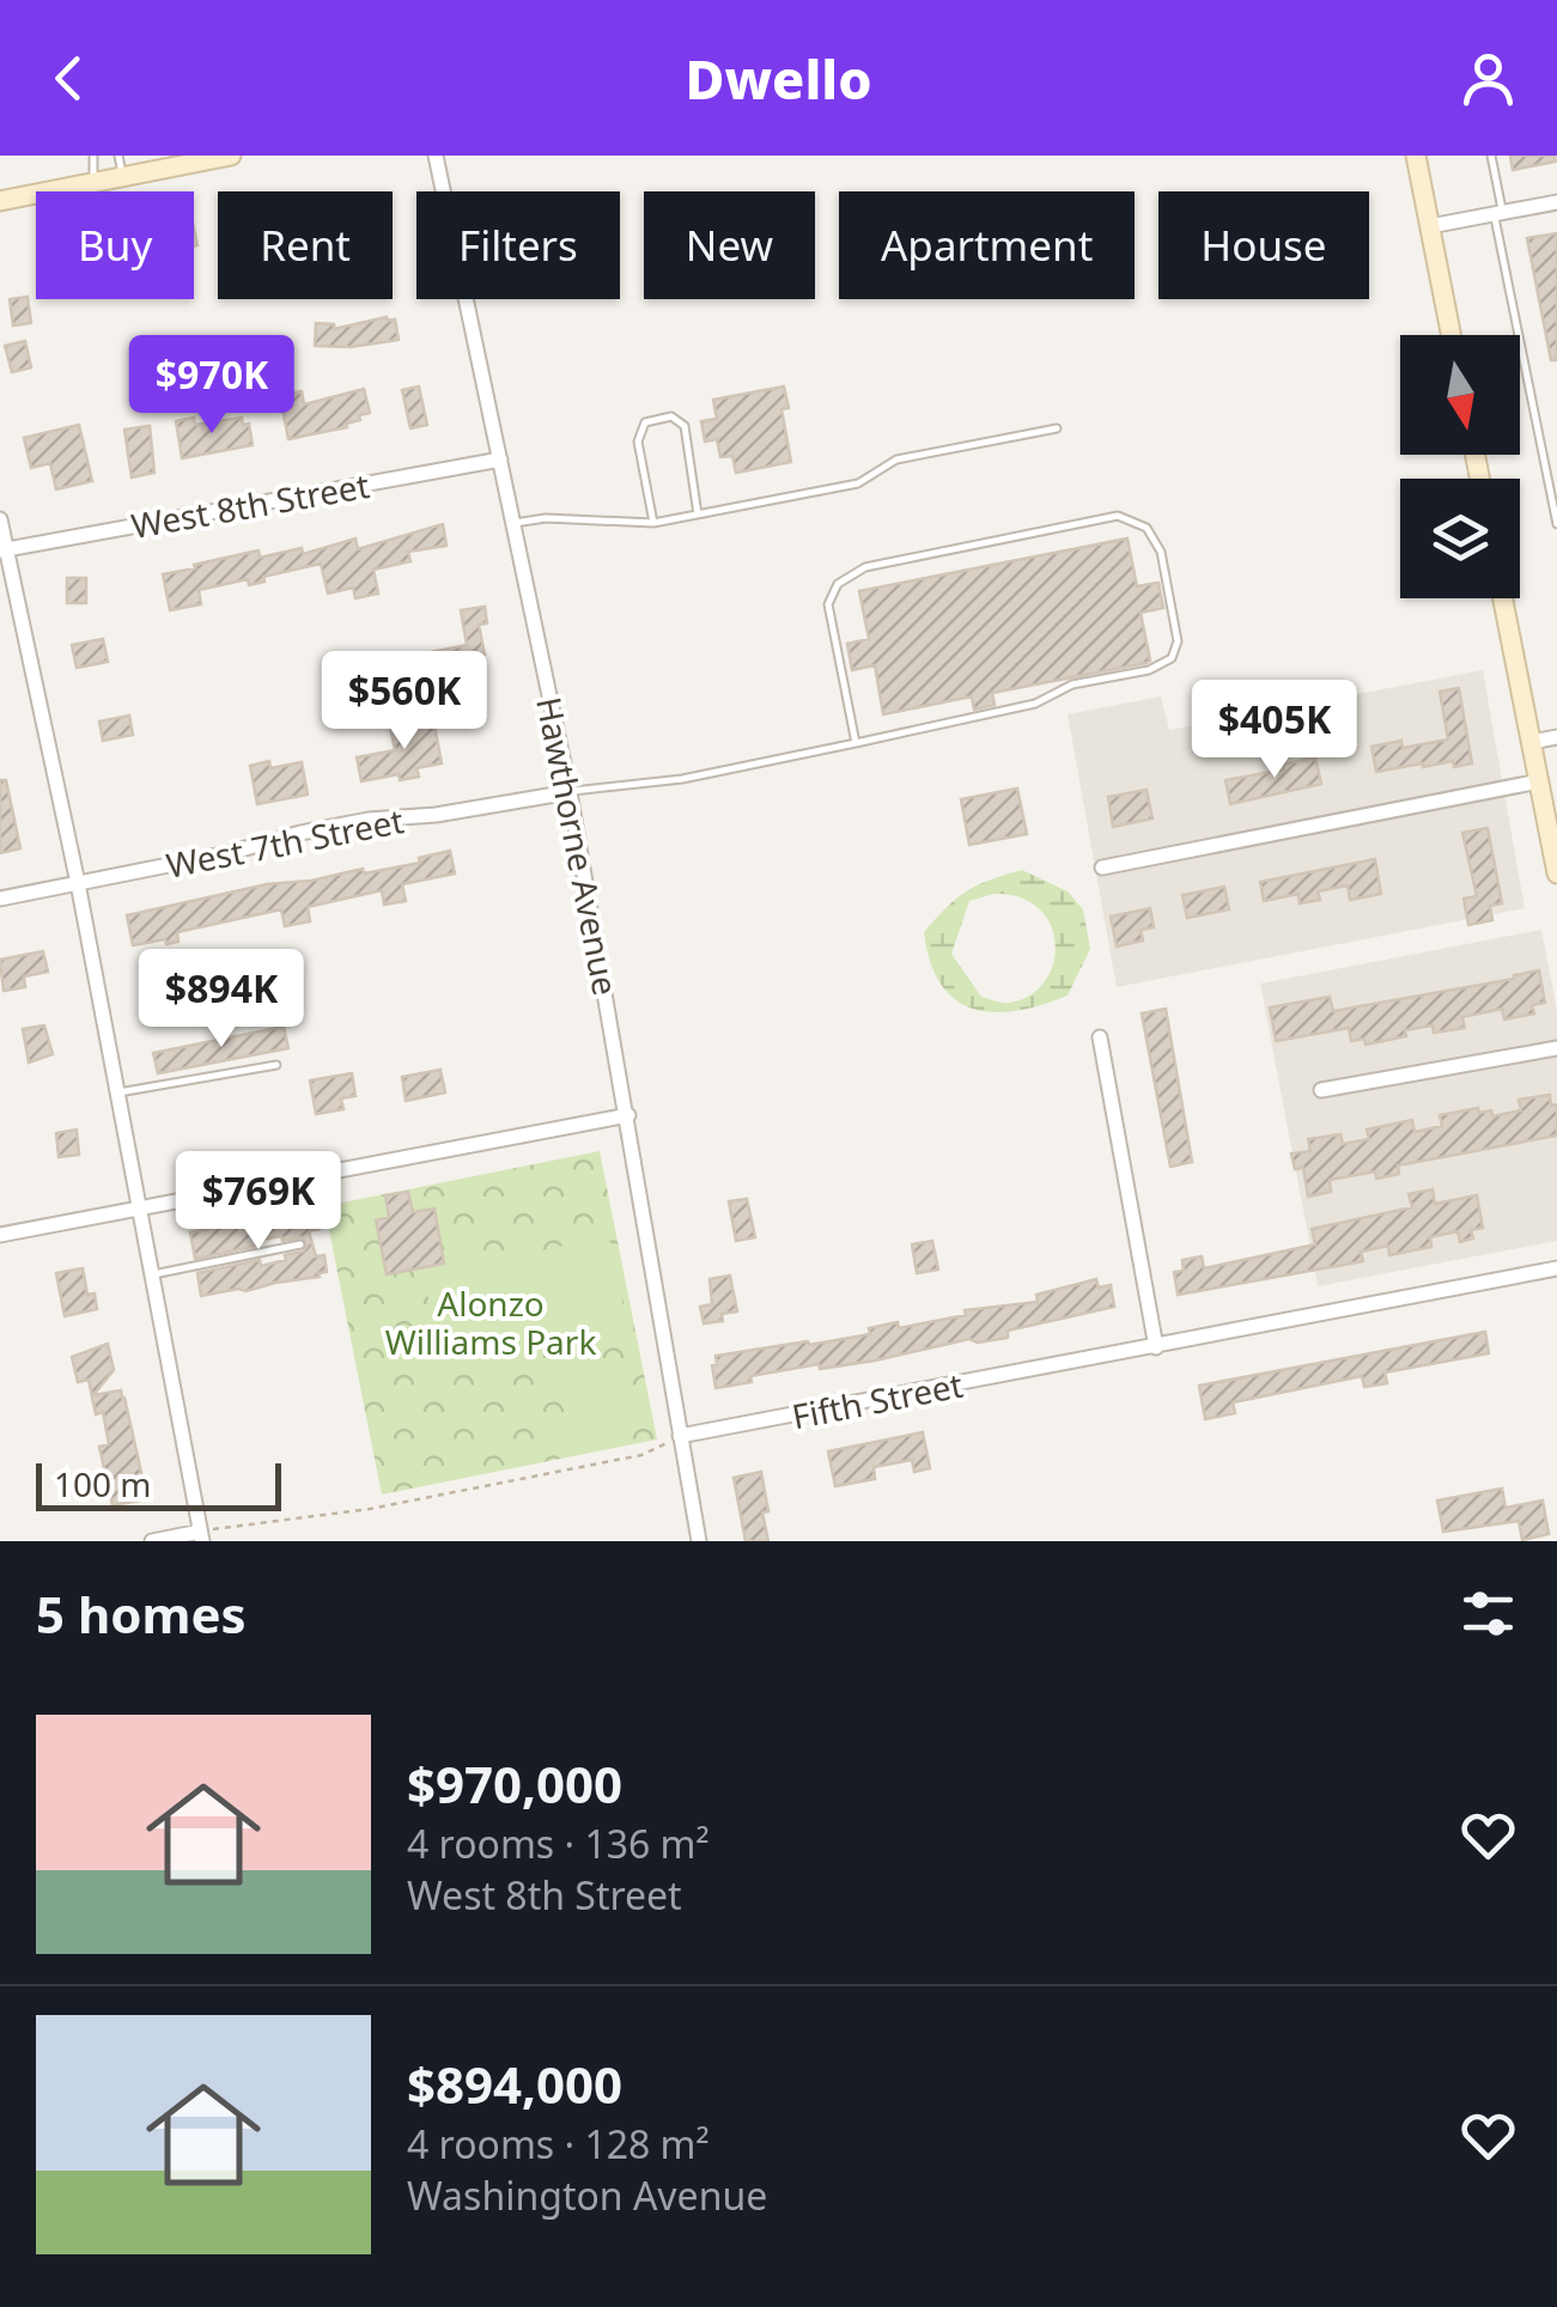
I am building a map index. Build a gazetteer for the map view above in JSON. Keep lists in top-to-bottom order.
{
  "streets": {
    "street": [
      "West 8th Street",
      "West 7th Street",
      "Hawthorne Avenue",
      "Fifth Street"
    ]
  },
  "crossings": [
    ["West 8th Street", "Hawthorne Avenue"],
    ["West 7th Street", "Hawthorne Avenue"],
    ["Hawthorne Avenue", "Fifth Street"]
  ],
  "parks": ["Alonzo Williams Park"],
  "scale_bar": "100 m",
  "north": "bottom",
  "page": {
    "header": "Dwello",
    "chip": [
      "Buy",
      "Rent",
      "Filters",
      "New",
      "Apartment",
      "House"
    ],
    "price": [
      "$970K",
      "$560K",
      "$405K",
      "$894K",
      "$769K"
    ],
    "scale": "100 m",
    "heading": "5 homes",
    "list": [
      {
        "name": "$970,000",
        "note": "4 rooms · 136 m² · West 8th Street"
      },
      {
        "name": "$894,000",
        "note": "4 rooms · 128 m² · Washington Avenue"
      }
    ]
  }
}
